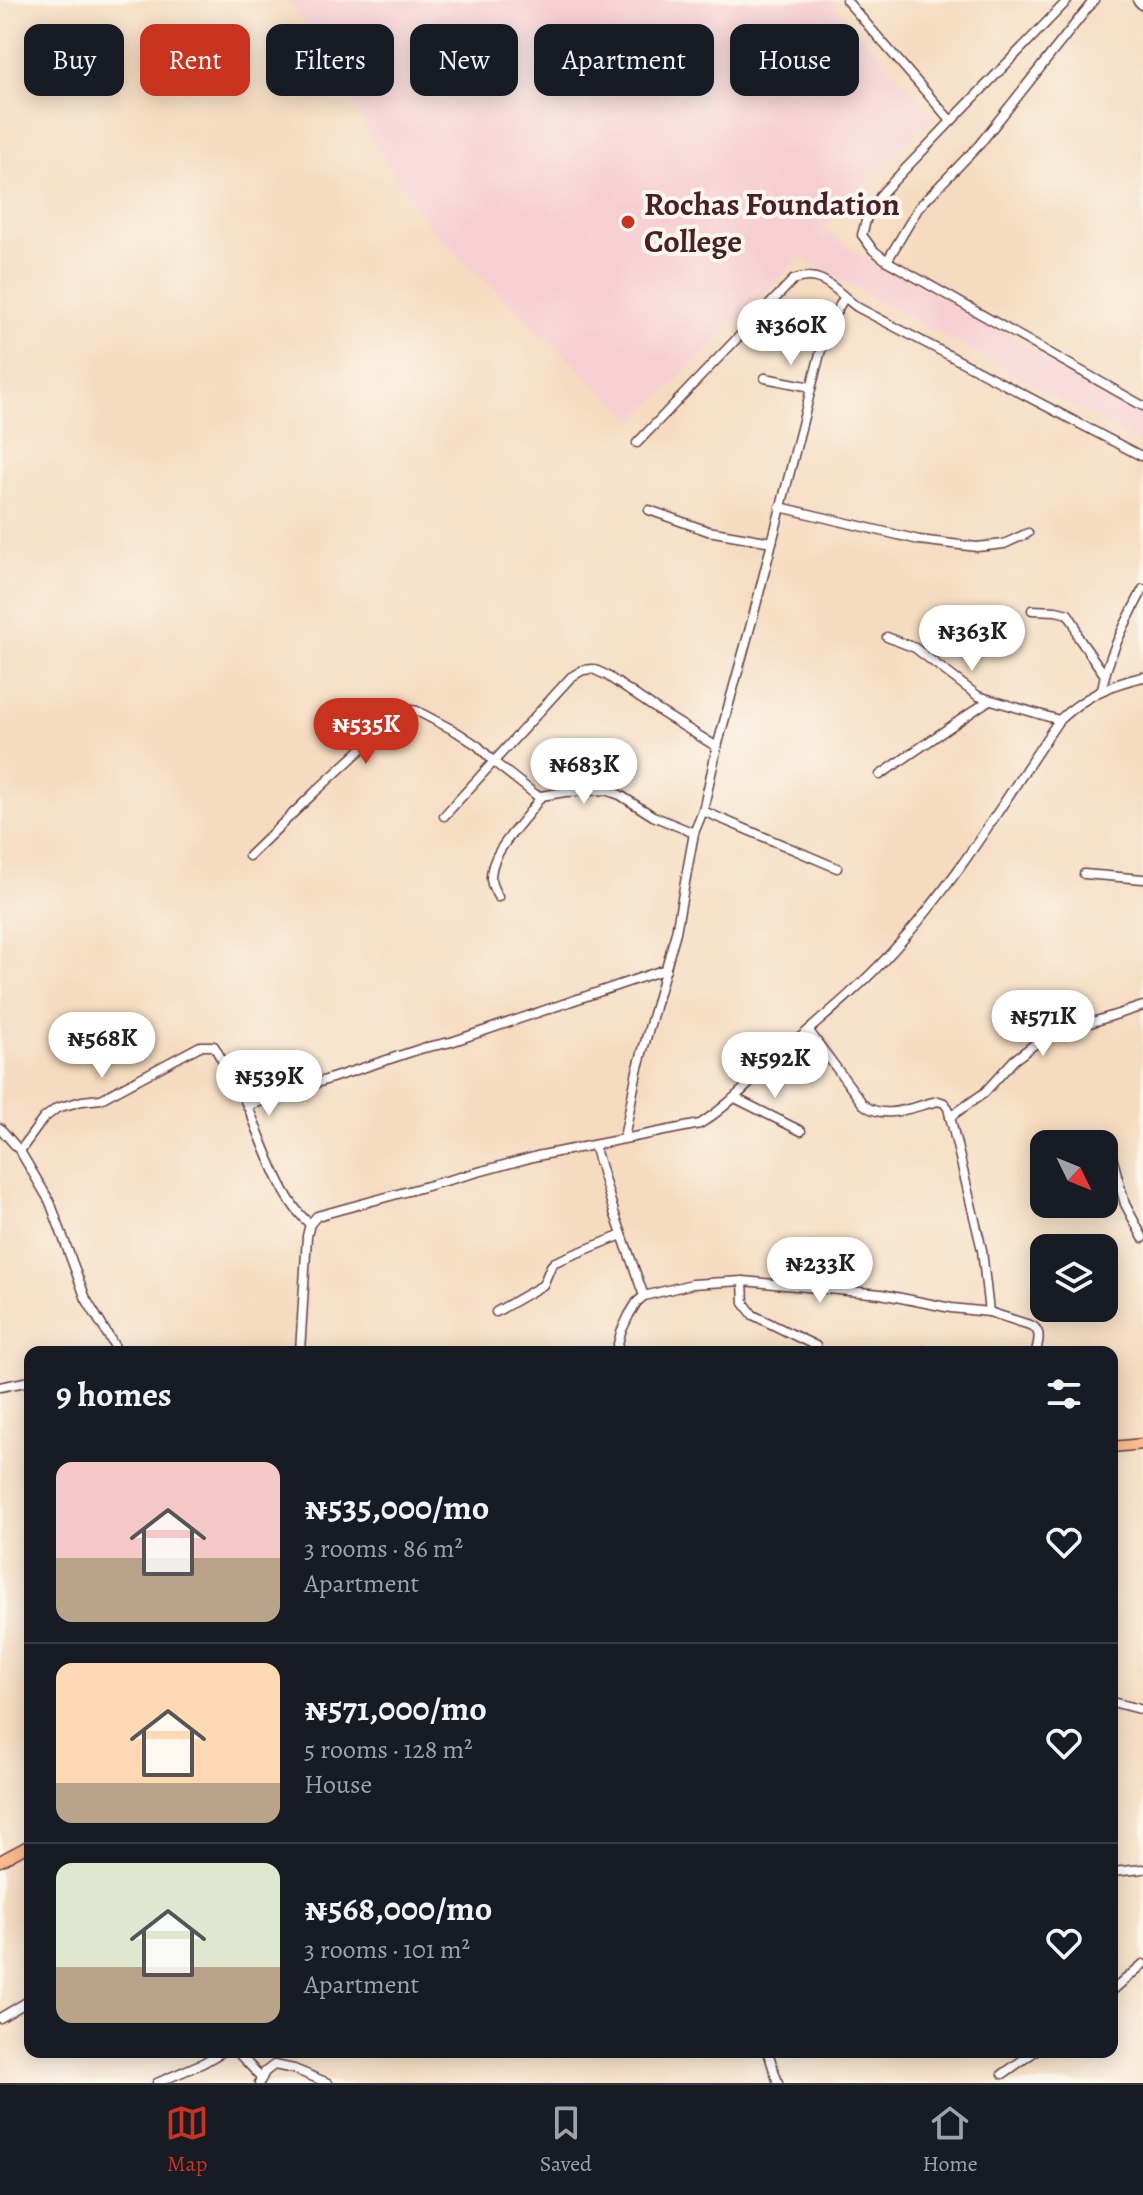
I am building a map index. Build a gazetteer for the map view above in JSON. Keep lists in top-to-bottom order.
{
  "places": ["Rochas Foundation College"],
  "north": "bottom right",
  "page": {
    "chip": [
      "Buy",
      "Rent",
      "Filters",
      "New",
      "Apartment",
      "House"
    ],
    "price": [
      "₦360K",
      "₦363K",
      "₦535K",
      "₦683K",
      "₦571K",
      "₦568K",
      "₦592K",
      "₦539K",
      "₦233K"
    ],
    "heading": "9 homes",
    "list": [
      {
        "name": "₦535,000/mo",
        "note": "3 rooms · 86 m² · Apartment"
      },
      {
        "name": "₦571,000/mo",
        "note": "5 rooms · 128 m² · House"
      },
      {
        "name": "₦568,000/mo",
        "note": "3 rooms · 101 m² · Apartment"
      }
    ],
    "tabs": ["Map", "Saved", "Home"]
  }
}
